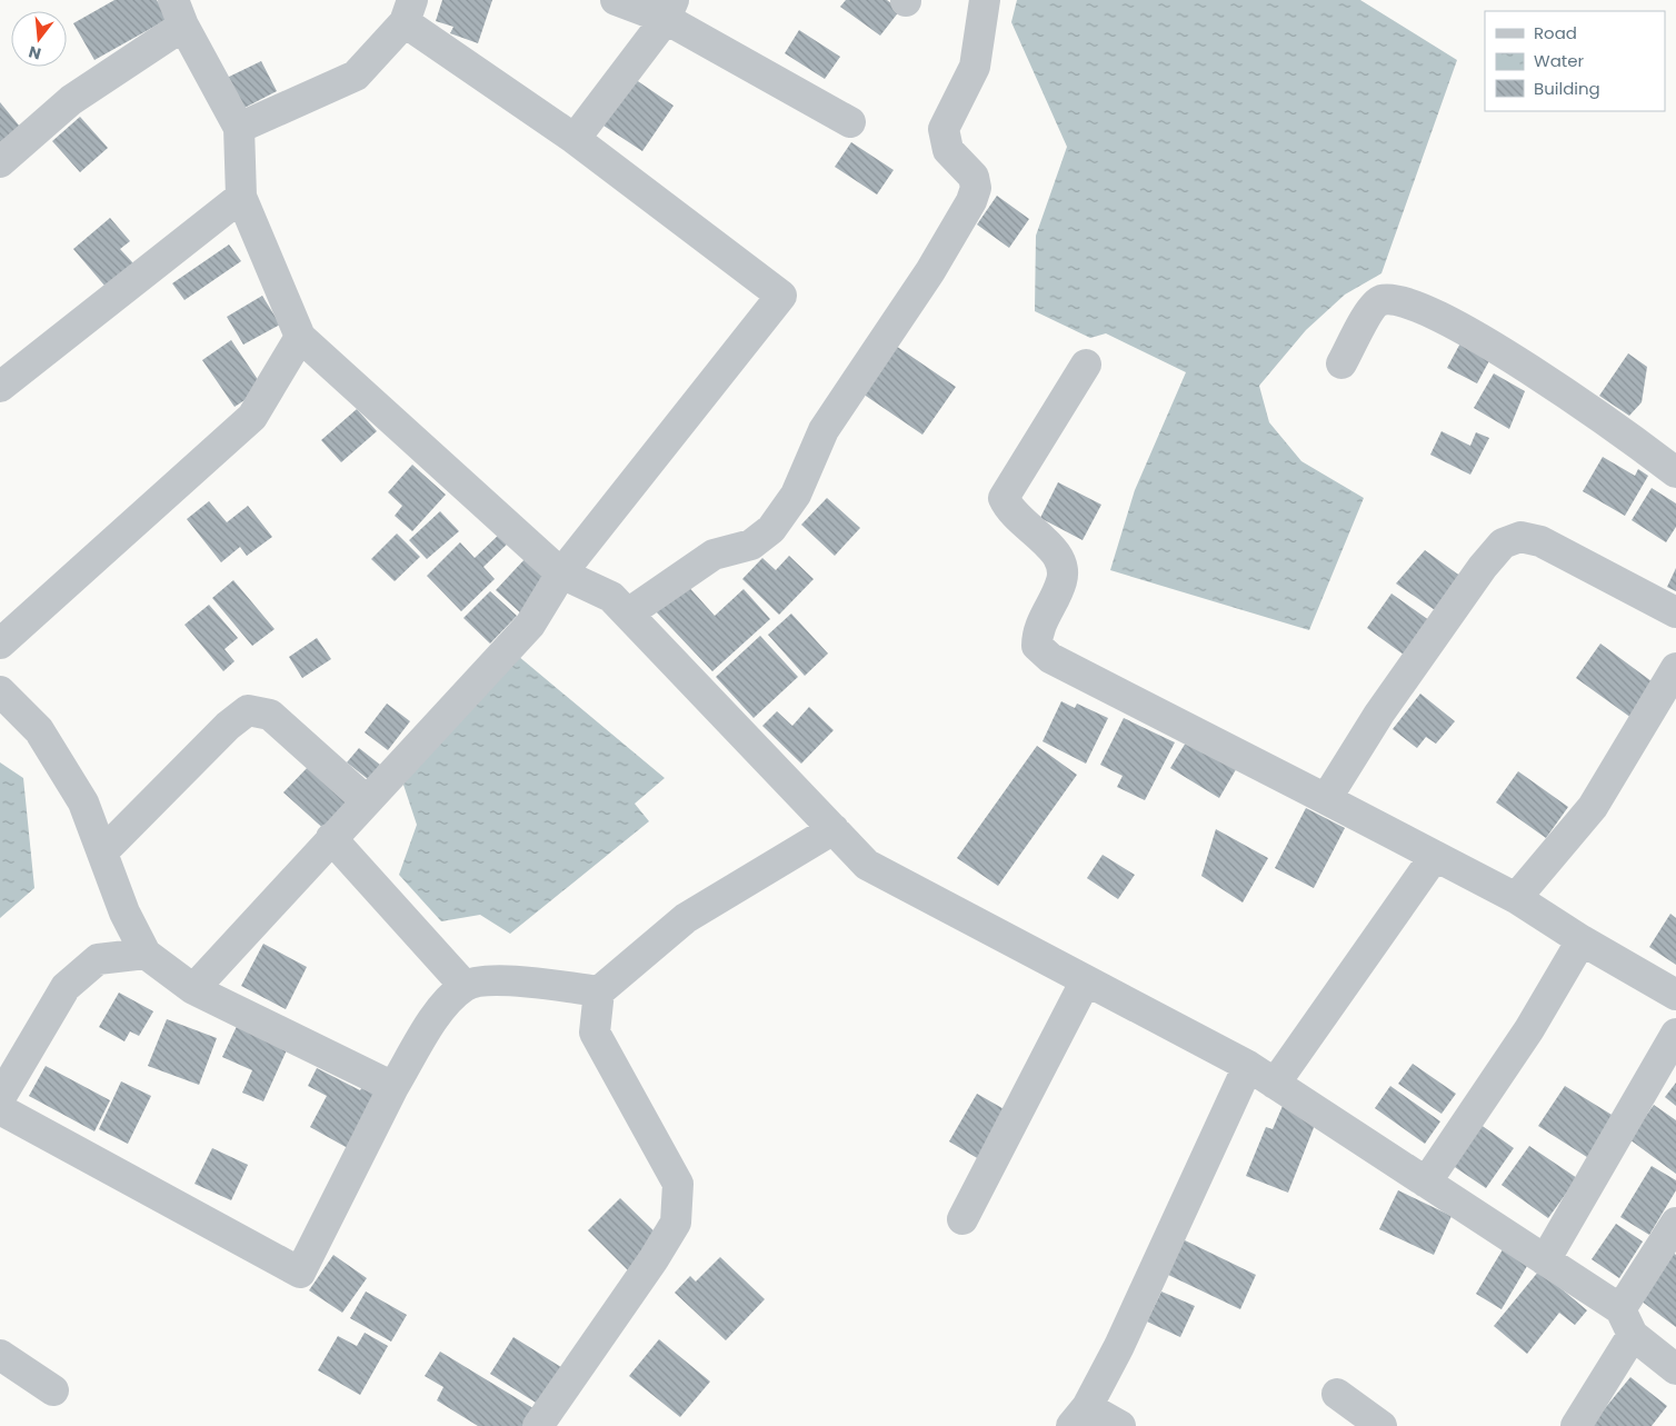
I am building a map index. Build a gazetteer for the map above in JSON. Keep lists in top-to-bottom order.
{
  "legend": ["Road", "Water", "Building"],
  "north": "bottom"
}
